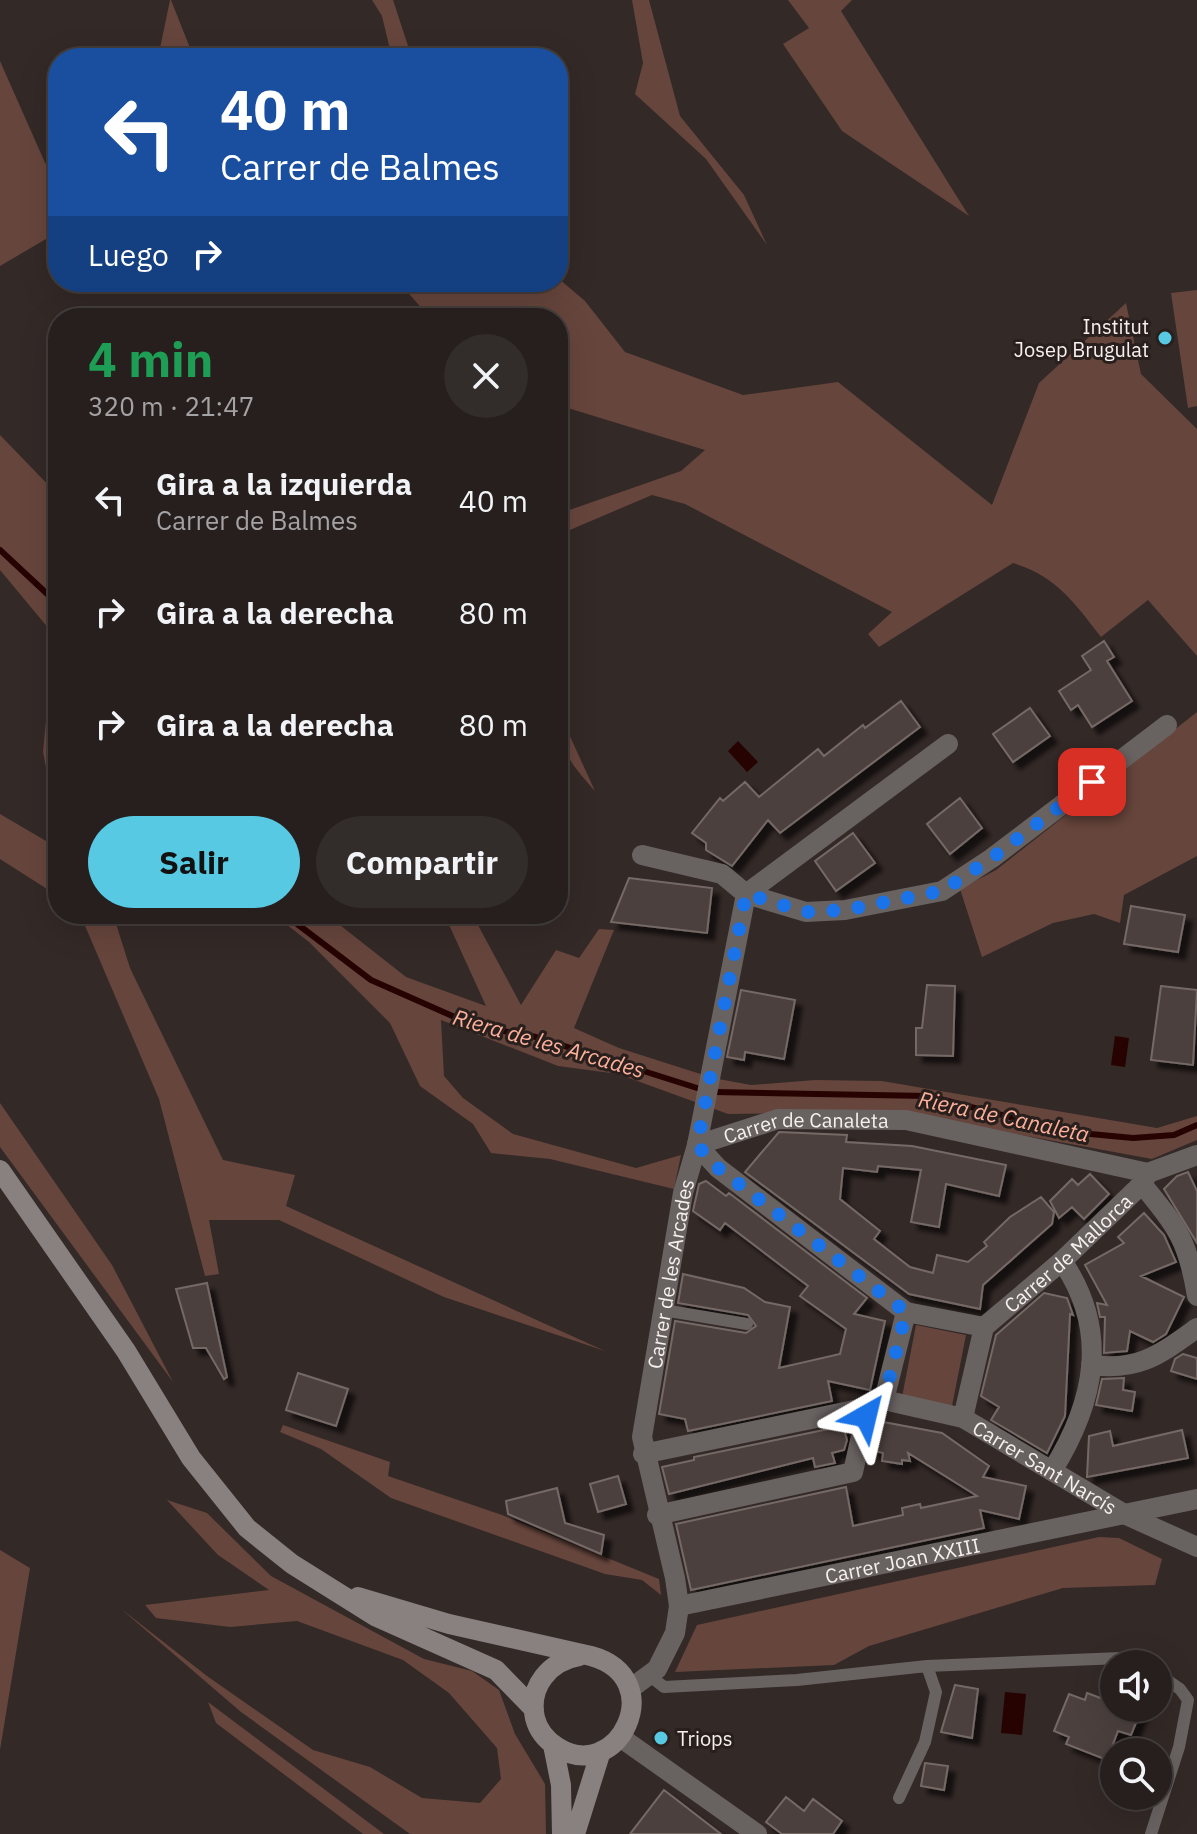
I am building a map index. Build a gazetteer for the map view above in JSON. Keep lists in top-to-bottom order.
{
  "streets": {
    "street": [
      "Carrer de Canaleta",
      "Carrer de Mallorca",
      "Carrer de les Arcades",
      "Carrer Sant Narcís",
      "Carrer Joan XXIII"
    ]
  },
  "crossings": [
    ["Carrer de Canaleta", "Carrer de Mallorca"],
    ["Carrer de Canaleta", "Carrer de les Arcades"],
    ["Carrer de les Arcades", "Carrer Joan XXIII"],
    ["Carrer Sant Narcís", "Carrer Joan XXIII"]
  ],
  "water": ["Riera de les Arcades", "Riera de Canaleta"],
  "places": ["Institut Josep Brugulat", "Triops"],
  "page": {
    "turn": ["40 m", "Carrer de Balmes"],
    "then": "Luego",
    "heading": ["4 min", "320 m · 21:47"],
    "list": [
      {
        "name": "Gira a la izquierda",
        "note": "Carrer de Balmes",
        "value": "40 m"
      },
      {
        "name": "Gira a la derecha",
        "value": "80 m"
      },
      {
        "name": "Gira a la derecha",
        "value": "80 m"
      }
    ],
    "buttons": ["Salir", "Compartir"]
  }
}
